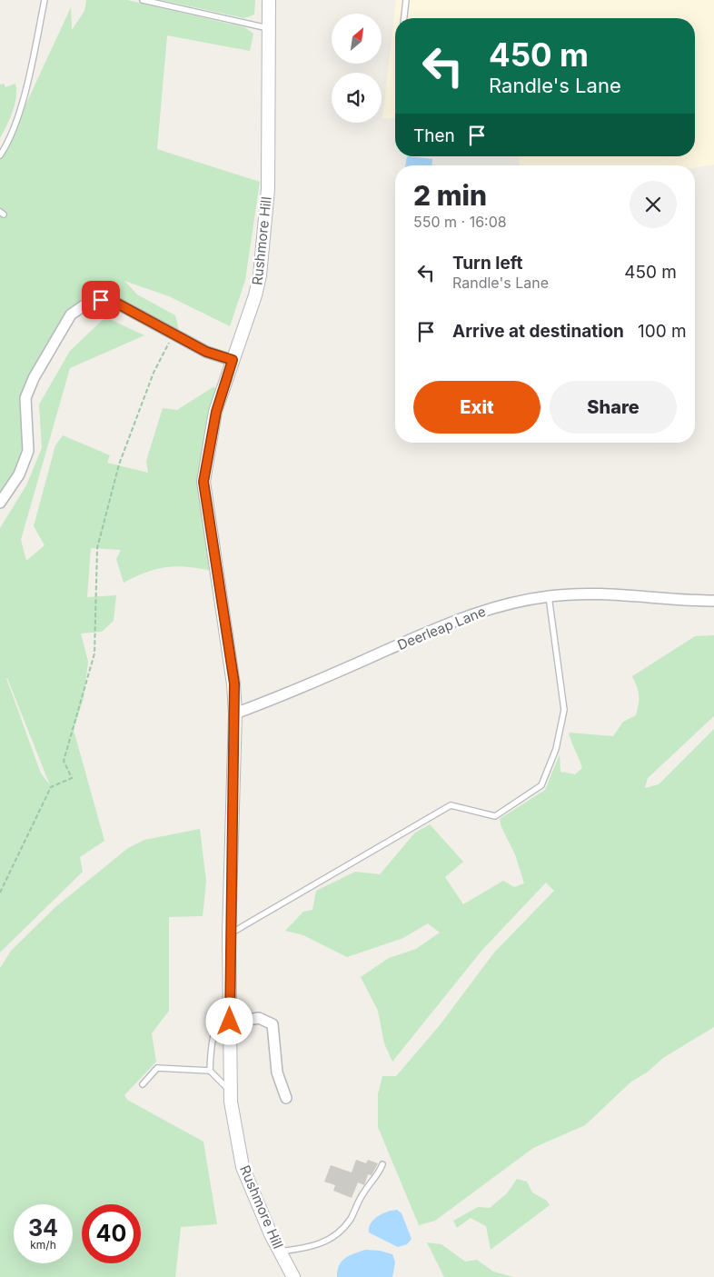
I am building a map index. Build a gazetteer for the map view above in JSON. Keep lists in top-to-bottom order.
{
  "streets": {
    "street": ["Rushmore Hill", "Deerleap Lane"]
  },
  "crossings": [
    ["Rushmore Hill", "Deerleap Lane"]
  ],
  "north": "top right",
  "page": {
    "turn": ["450 m", "Randle's Lane"],
    "then": "Then",
    "heading": ["2 min", "550 m · 16:08"],
    "list": [
      {
        "name": "Turn left",
        "note": "Randle's Lane",
        "value": "450 m"
      },
      {
        "name": "Arrive at destination",
        "value": "100 m"
      }
    ],
    "buttons": ["Exit", "Share"],
    "speed": "34 km/h",
    "limit": "40"
  }
}
